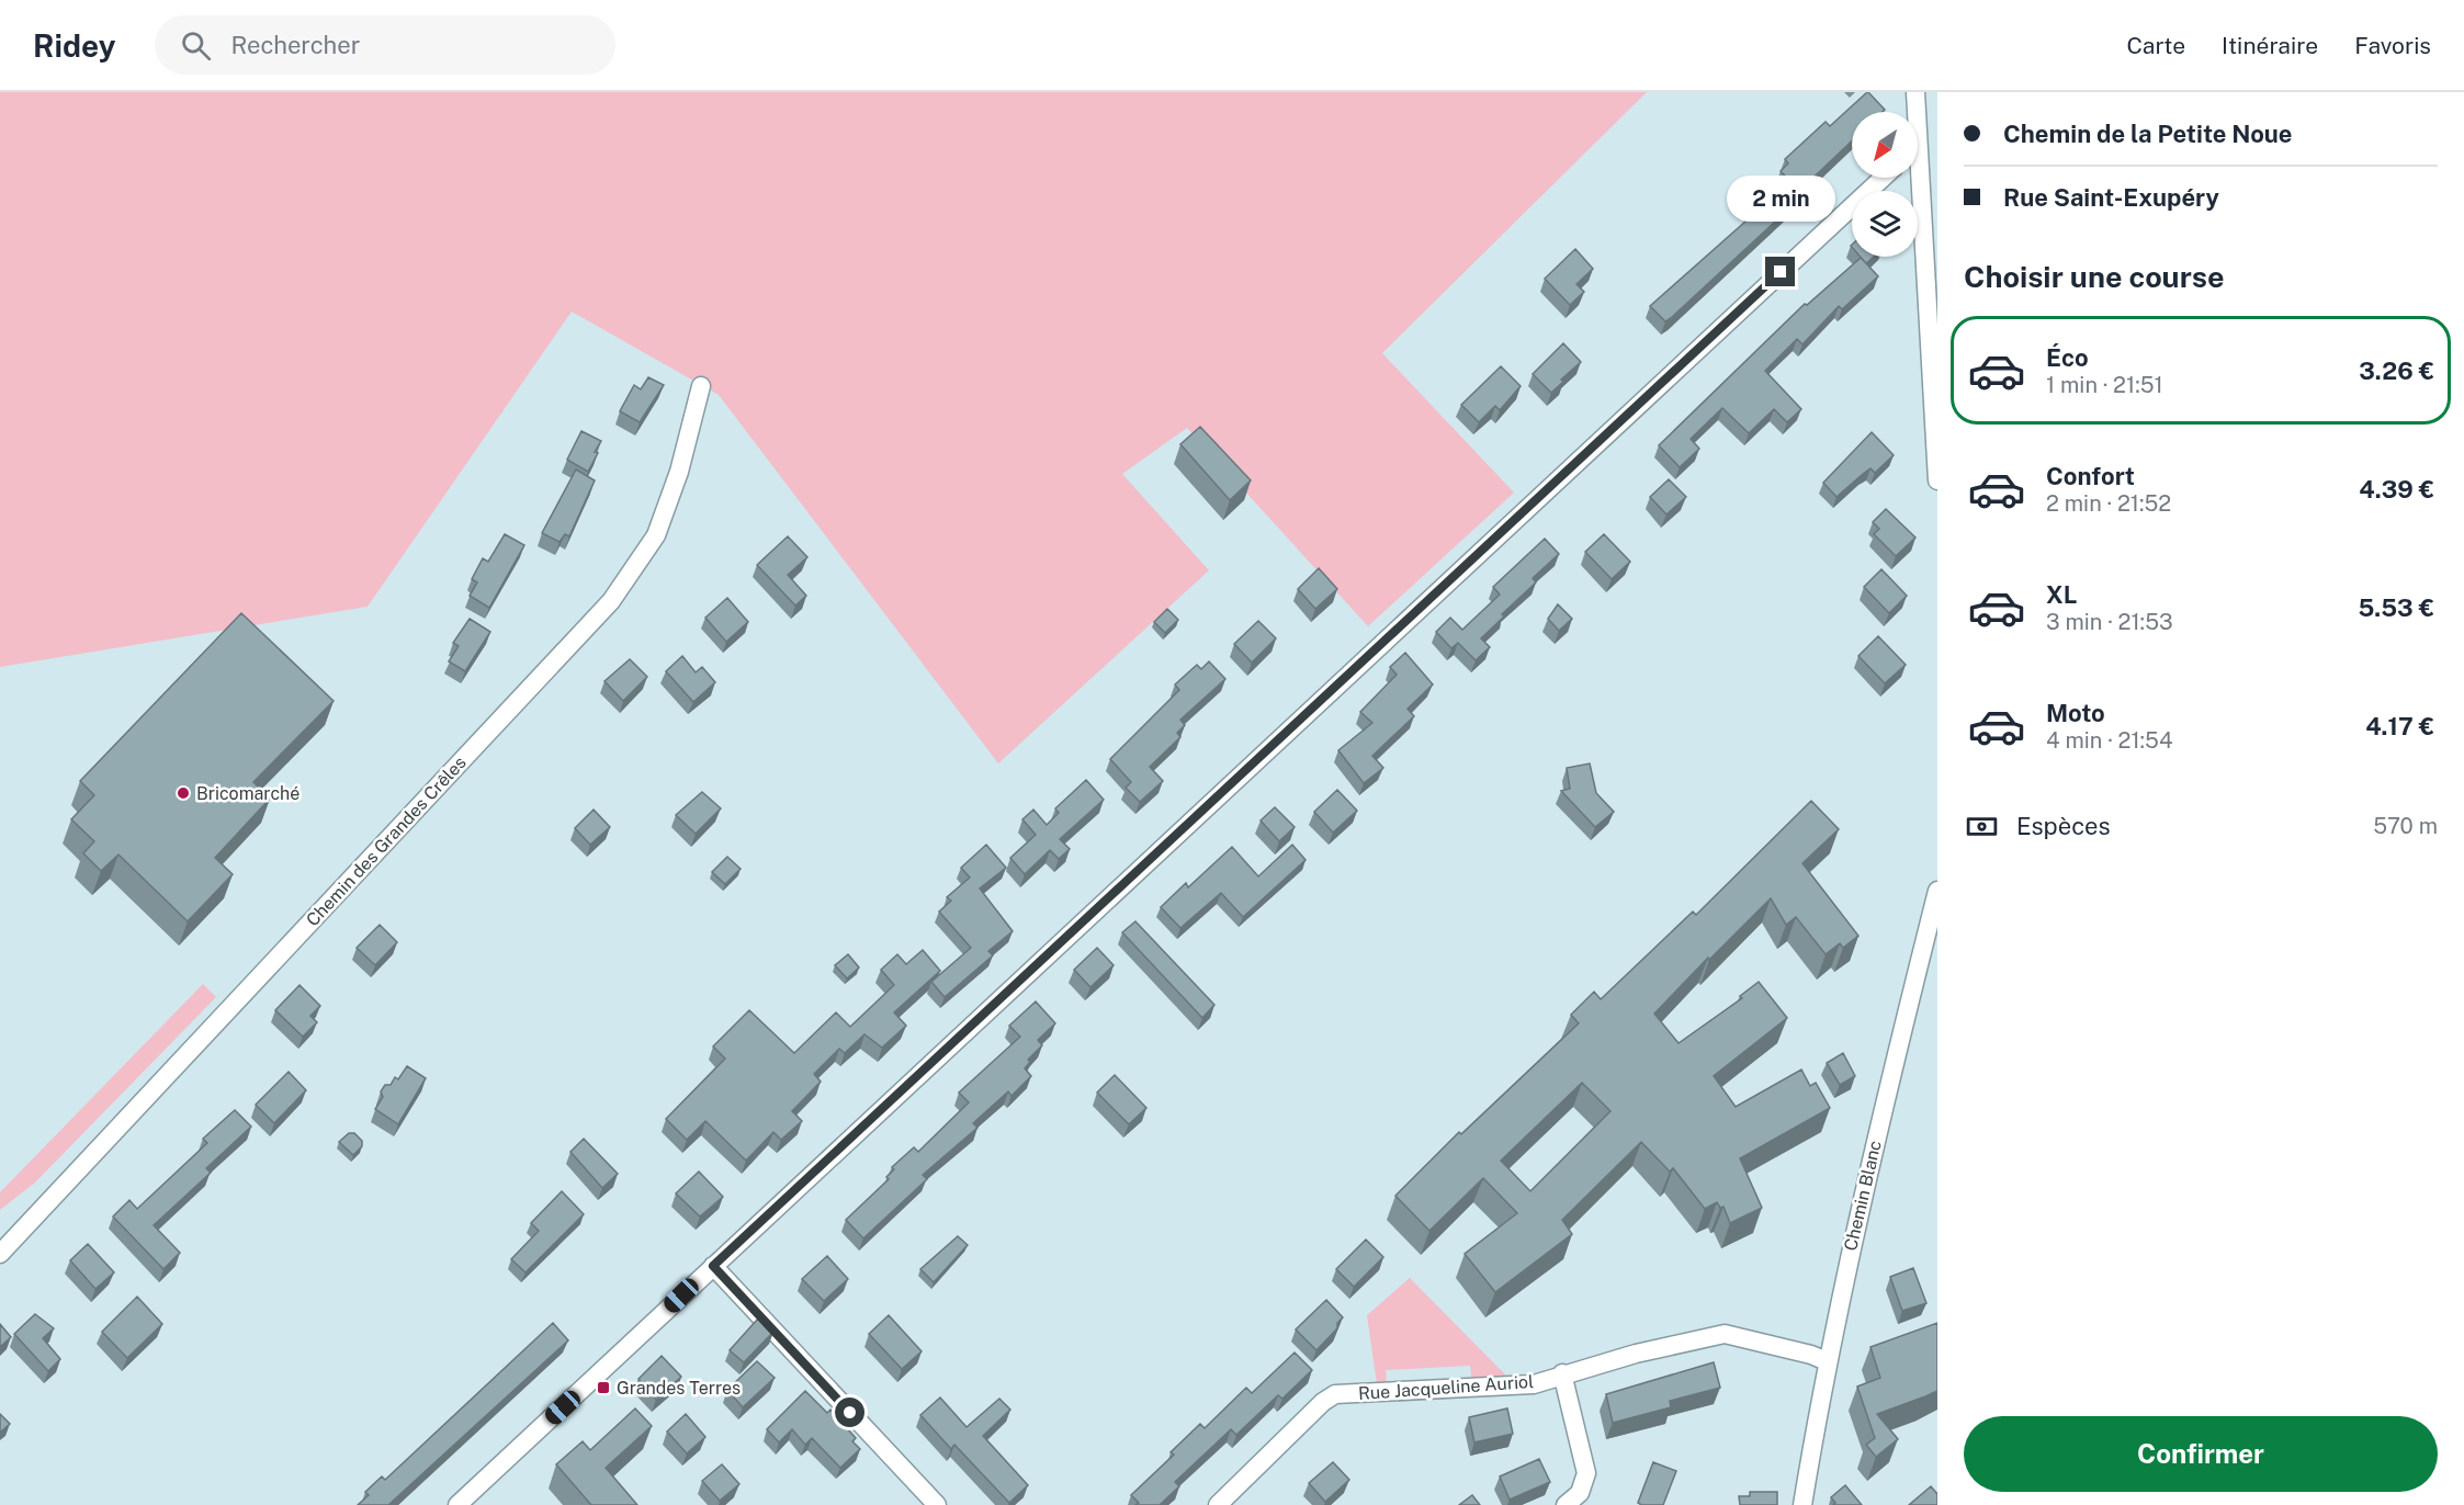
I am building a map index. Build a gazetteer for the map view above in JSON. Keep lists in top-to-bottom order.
{
  "streets": {
    "street": ["Chemin des Grandes Crêles", "Chemin Blanc", "Rue Jacqueline Auriol"]
  },
  "crossings": [
    ["Chemin Blanc", "Rue Jacqueline Auriol"]
  ],
  "places": {
    "other": ["Bricomarché"],
    "transit": ["Grandes Terres"]
  },
  "north": "bottom left",
  "page": {
    "header": "Ridey",
    "search": "Rechercher",
    "nav": ["Carte", "Itinéraire", "Favoris"],
    "banner": ["Chemin de la Petite Noue", "Rue Saint-Exupéry"],
    "bubble": "2 min",
    "heading": "Choisir une course",
    "list": [
      {
        "name": "Éco",
        "note": "1 min · 21:51",
        "value": "3.26 €"
      },
      {
        "name": "Confort",
        "note": "2 min · 21:52",
        "value": "4.39 €"
      },
      {
        "name": "XL",
        "note": "3 min · 21:53",
        "value": "5.53 €"
      },
      {
        "name": "Moto",
        "note": "4 min · 21:54",
        "value": "4.17 €"
      }
    ],
    "pay": ["Espèces", "570 m"],
    "buttons": "Confirmer"
  }
}
